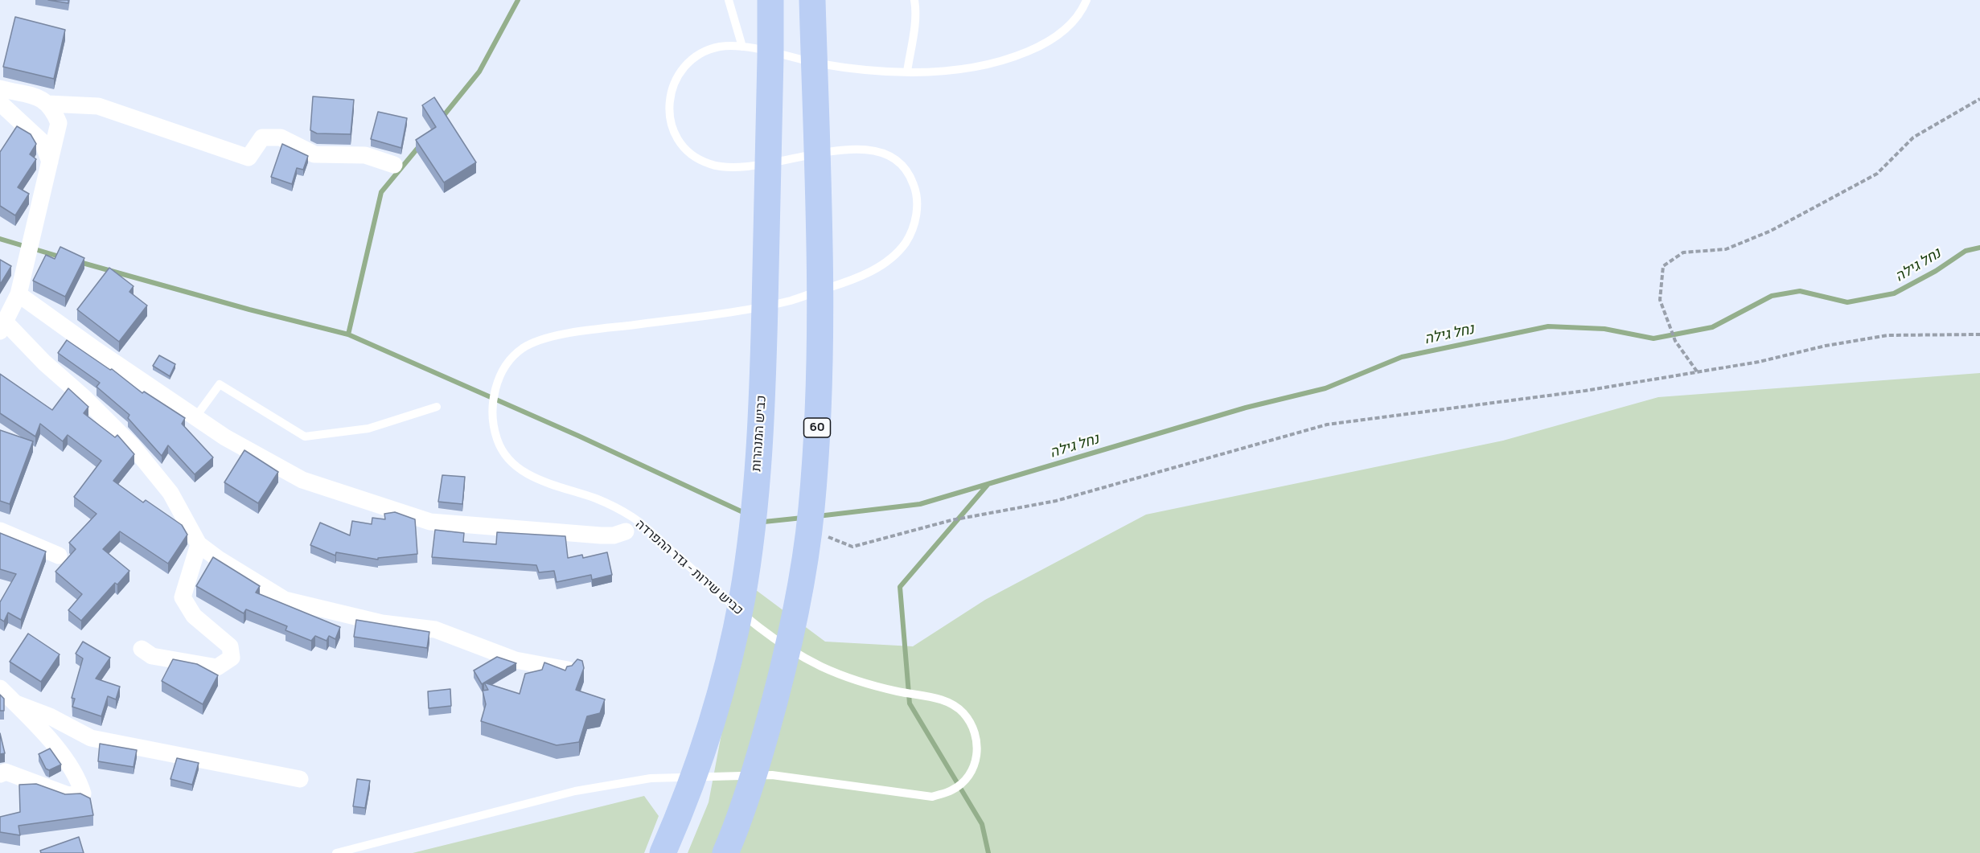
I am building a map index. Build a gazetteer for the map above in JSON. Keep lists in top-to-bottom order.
{
  "streets": {
    "highway": ["60", "כביש המנהרות"],
    "lane": ["כביש שירות - גדר ההפרדה"]
  },
  "water": ["נחל גילה"]
}
